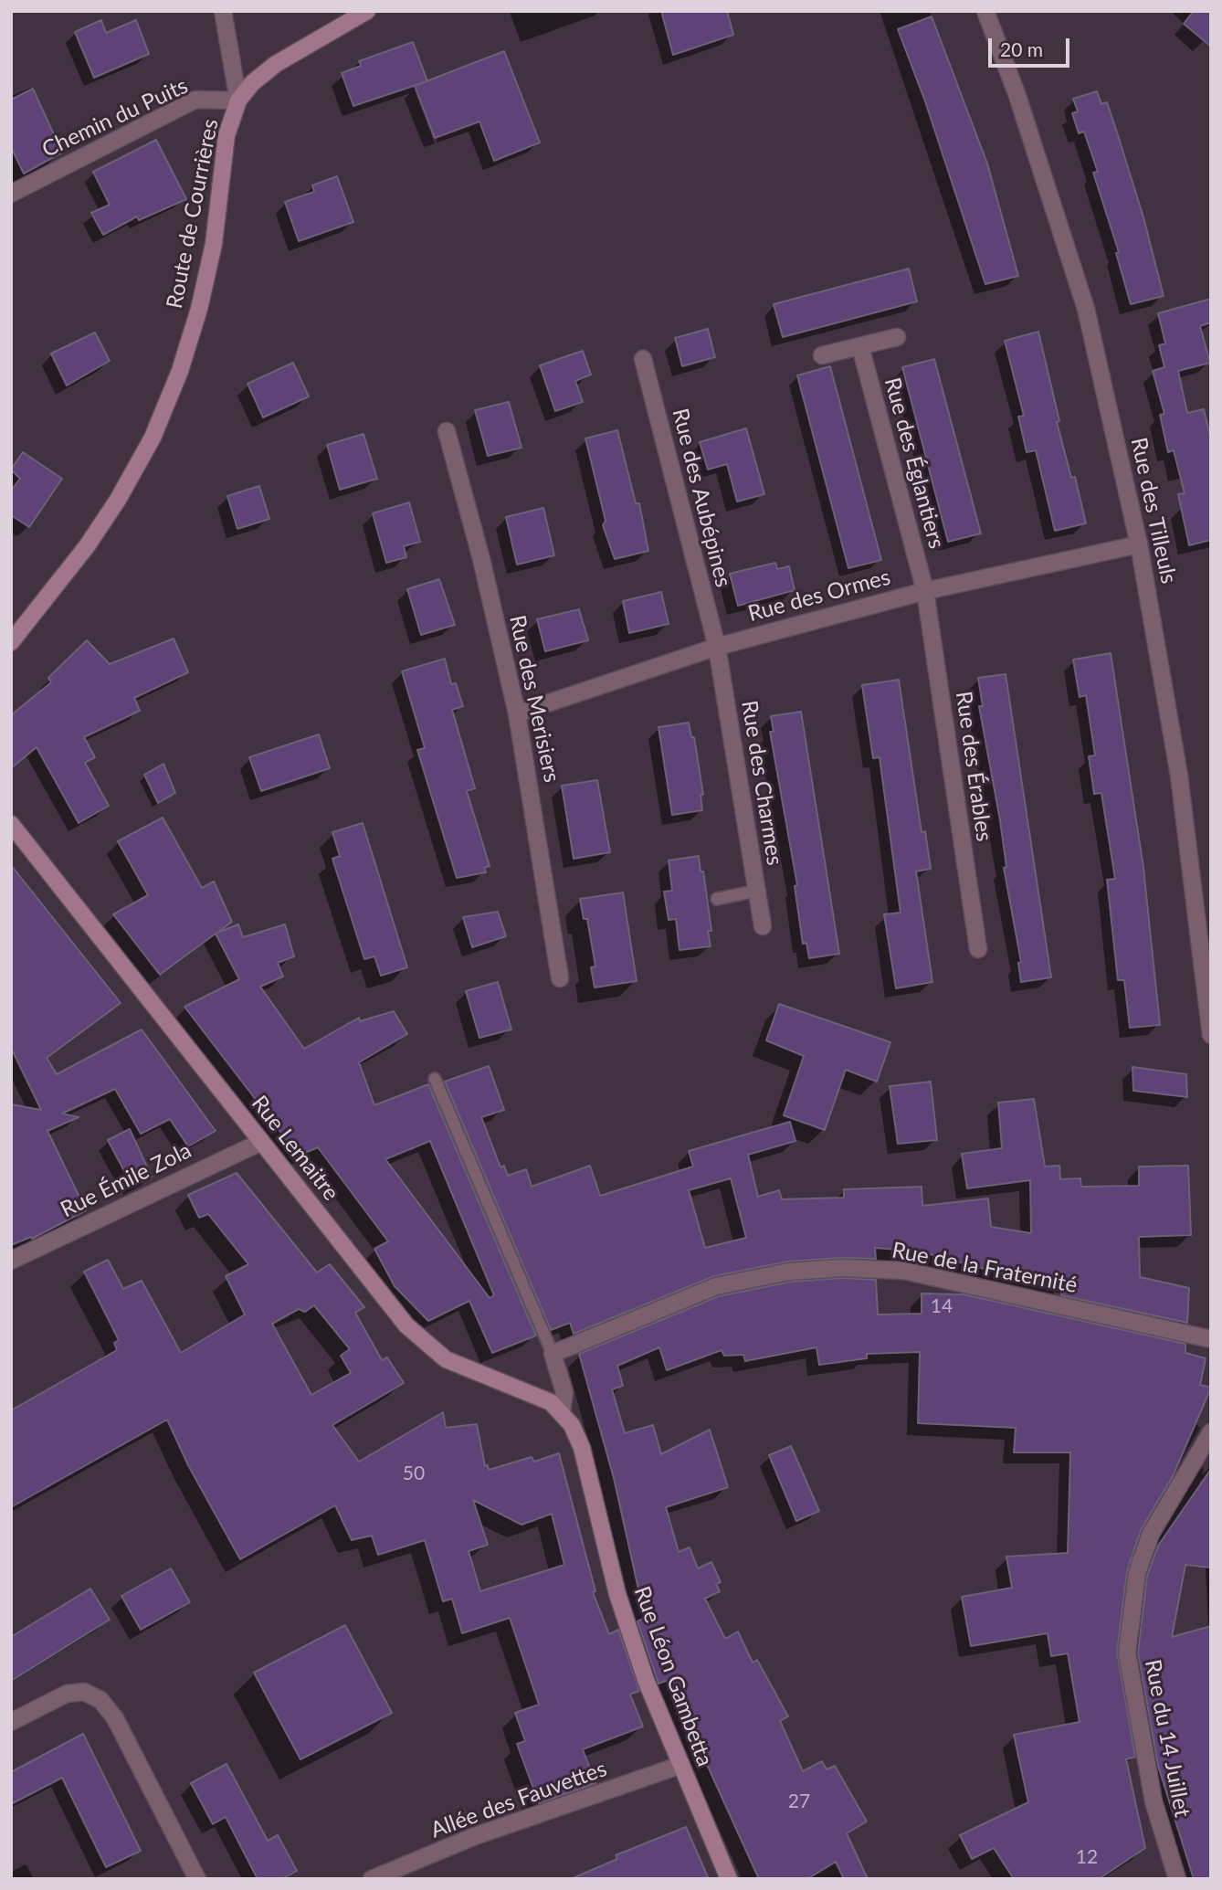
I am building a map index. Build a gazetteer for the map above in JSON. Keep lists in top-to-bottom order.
{
  "streets": {
    "street": [
      "Chemin du Puits",
      "Route de Courrières",
      "Rue des Églantiers",
      "Rue des Aubépines",
      "Rue des Tilleuls",
      "Rue des Ormes",
      "Rue des Merisiers",
      "Rue des Érables",
      "Rue des Charmes",
      "Rue Lemaitre",
      "Rue Émile Zola",
      "Rue de la Fraternité",
      "Rue Léon Gambetta",
      "Rue du 14 Juillet",
      "Allée des Fauvettes"
    ]
  },
  "crossings": [
    ["Chemin du Puits", "Route de Courrières"],
    ["Rue des Églantiers", "Rue des Ormes"],
    ["Rue des Églantiers", "Rue des Érables"],
    ["Rue des Aubépines", "Rue des Ormes"],
    ["Rue des Aubépines", "Rue des Charmes"],
    ["Rue des Tilleuls", "Rue des Ormes"],
    ["Rue des Ormes", "Rue des Merisiers"],
    ["Rue des Ormes", "Rue des Érables"],
    ["Rue des Ormes", "Rue des Charmes"],
    ["Rue Lemaitre", "Rue Émile Zola"],
    ["Rue Lemaitre", "Rue Léon Gambetta"],
    ["Rue Léon Gambetta", "Allée des Fauvettes"]
  ],
  "house_numbers": [
    "14",
    "50",
    "27",
    "12"
  ],
  "scale_bar": "20 m"
}
